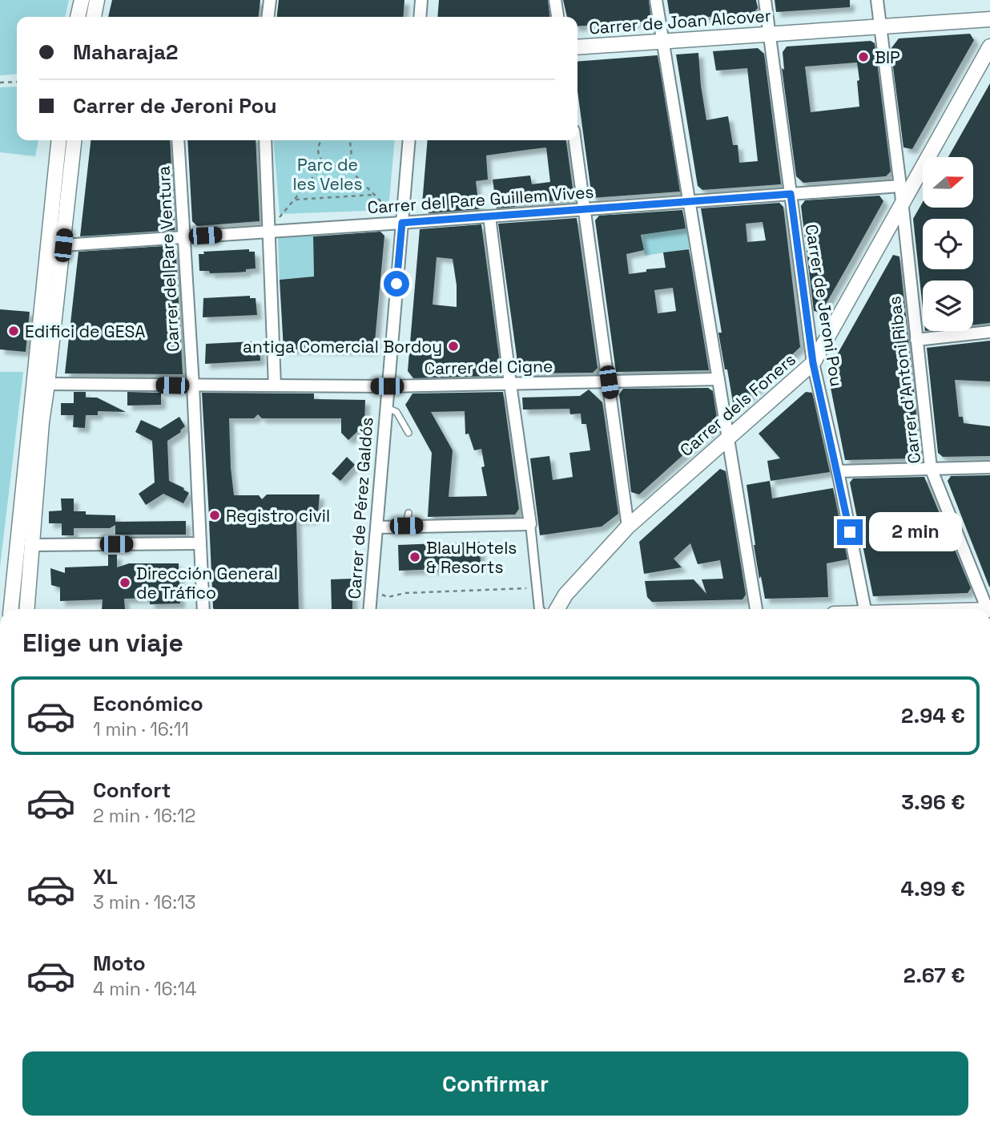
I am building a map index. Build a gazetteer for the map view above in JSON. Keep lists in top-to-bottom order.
{
  "streets": {
    "street": [
      "Carrer de Joan Alcover",
      "Carrer del Pare Guillem Vives",
      "Carrer del Pare Ventura",
      "Carrer de Jeroni Pou",
      "Carrer del Cigne",
      "Carrer d'Antoni Ribas",
      "Carrer dels Foners",
      "Carrer de Pérez Galdós"
    ]
  },
  "crossings": [
    ["Carrer de Joan Alcover", "Carrer de Jeroni Pou"],
    ["Carrer del Pare Guillem Vives", "Carrer del Pare Ventura"],
    ["Carrer del Pare Guillem Vives", "Carrer de Jeroni Pou"],
    ["Carrer del Pare Guillem Vives", "Carrer de Pérez Galdós"],
    ["Carrer del Pare Ventura", "Carrer del Cigne"],
    ["Carrer de Jeroni Pou", "Carrer dels Foners"],
    ["Carrer del Cigne", "Carrer de Pérez Galdós"],
    ["Carrer d'Antoni Ribas", "Carrer dels Foners"]
  ],
  "parks": ["Parc de les Veles"],
  "places": [
    "BIP",
    "Edifici de GESA",
    "antiga Comercial Bordoy",
    "Registro civil",
    "Blau Hotels & Resorts",
    "Dirección General de Tráfico"
  ],
  "north": "right",
  "page": {
    "banner": ["Maharaja2", "Carrer de Jeroni Pou"],
    "bubble": "2 min",
    "heading": "Elige un viaje",
    "list": [
      {
        "name": "Económico",
        "note": "1 min · 16:11",
        "value": "2.94 €"
      },
      {
        "name": "Confort",
        "note": "2 min · 16:12",
        "value": "3.96 €"
      },
      {
        "name": "XL",
        "note": "3 min · 16:13",
        "value": "4.99 €"
      },
      {
        "name": "Moto",
        "note": "4 min · 16:14",
        "value": "2.67 €"
      }
    ],
    "buttons": "Confirmar"
  }
}
